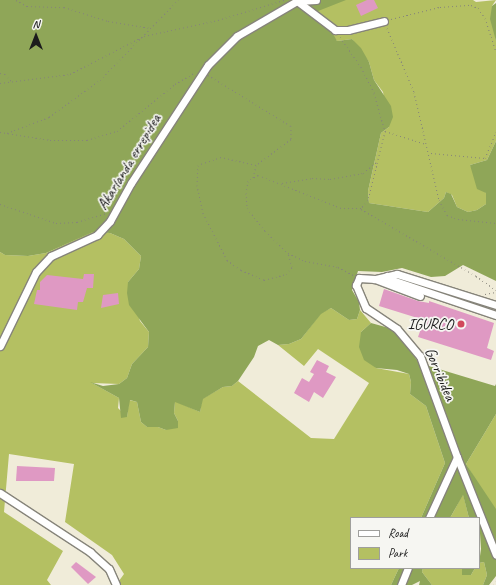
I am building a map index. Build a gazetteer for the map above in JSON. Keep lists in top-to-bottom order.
{
  "streets": {
    "street": ["Akarlanda errepidea", "Gorribidea"]
  },
  "places": ["IGURCO"],
  "legend": ["Road", "Park"],
  "north": "top"
}
